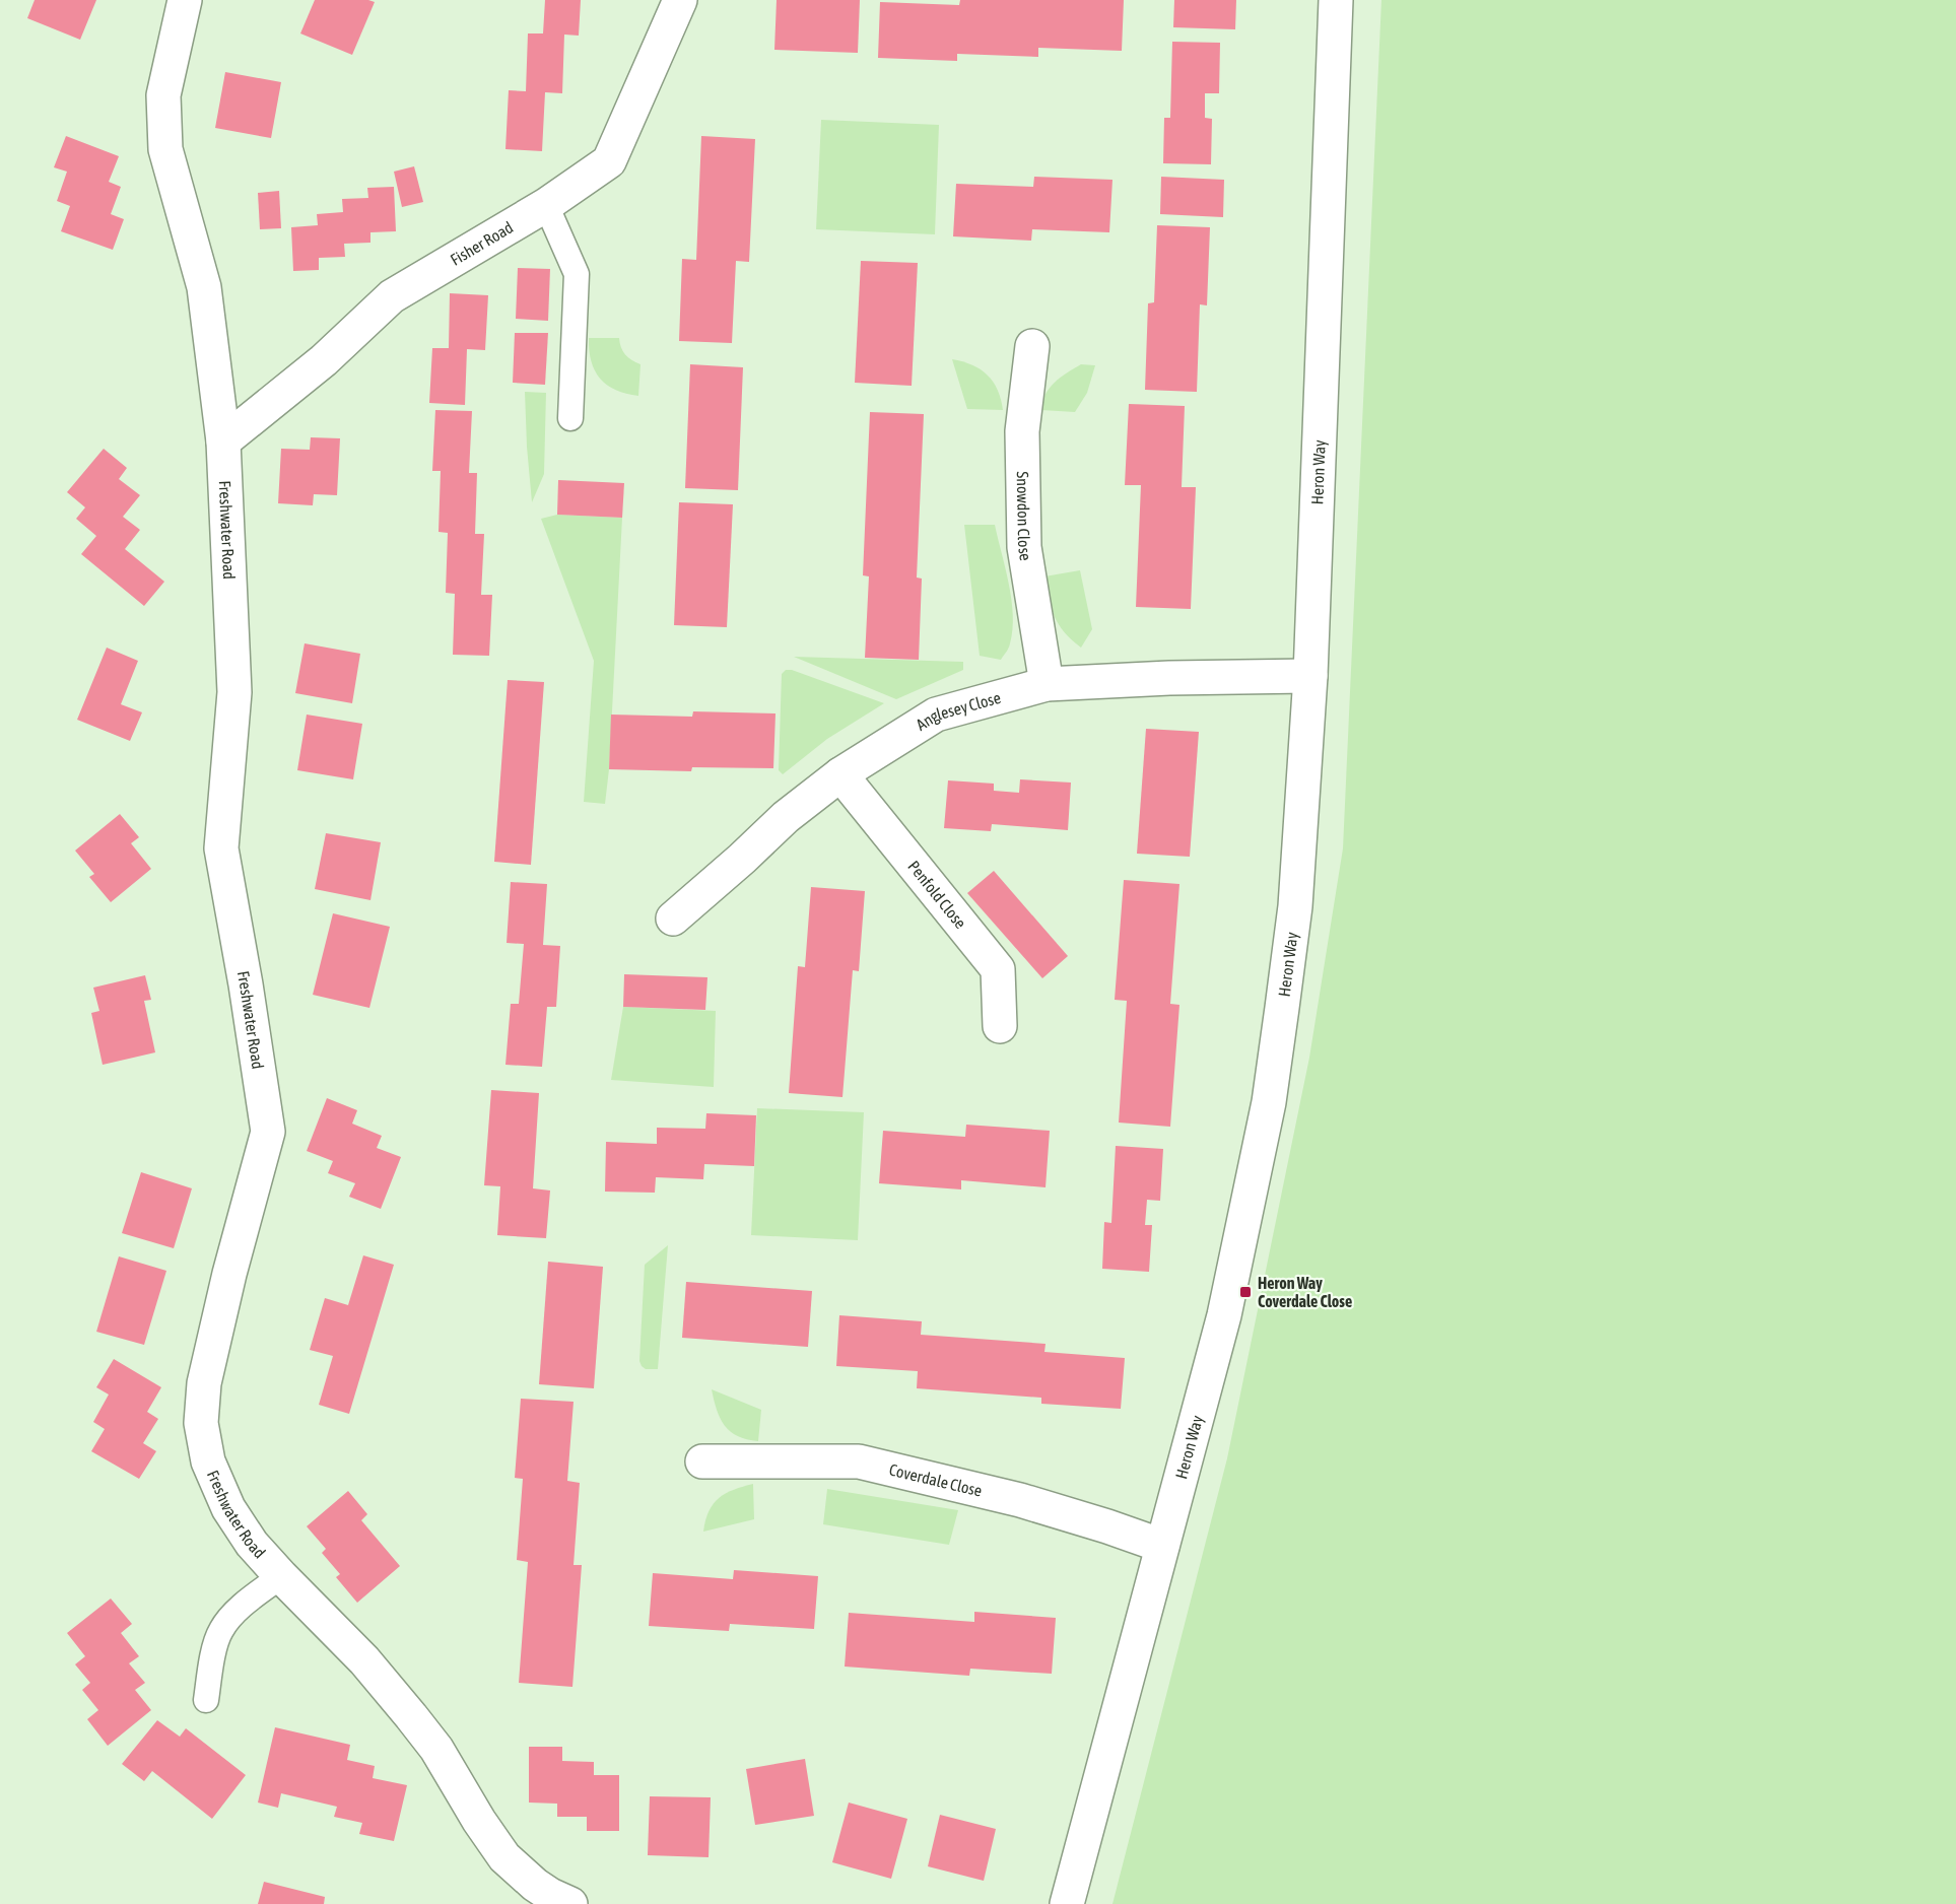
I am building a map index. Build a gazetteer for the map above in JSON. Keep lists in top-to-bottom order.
{
  "streets": {
    "street": [
      "Fisher Road",
      "Heron Way",
      "Snowdon Close",
      "Freshwater Road",
      "Anglesey Close",
      "Penfold Close",
      "Coverdale Close"
    ]
  },
  "crossings": [
    ["Fisher Road", "Freshwater Road"],
    ["Heron Way", "Anglesey Close"],
    ["Heron Way", "Coverdale Close"],
    ["Snowdon Close", "Anglesey Close"],
    ["Anglesey Close", "Penfold Close"]
  ],
  "places": {
    "transit": ["Heron Way Coverdale Close"]
  }
}
